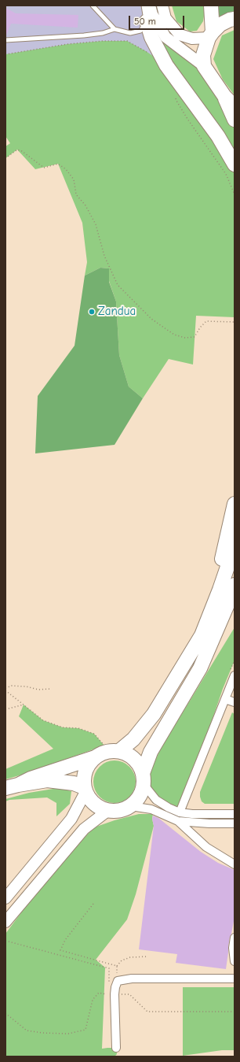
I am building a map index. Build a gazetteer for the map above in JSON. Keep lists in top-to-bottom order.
{
  "places": ["Zandua"],
  "scale_bar": "50 m"
}
